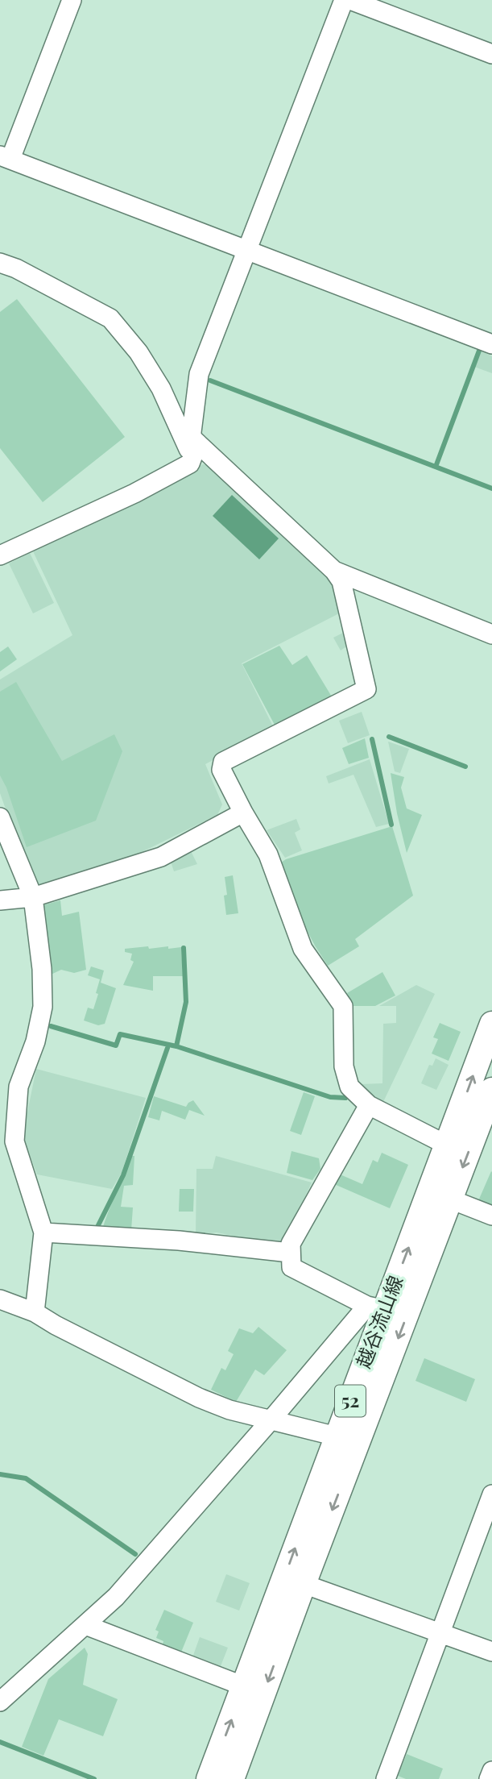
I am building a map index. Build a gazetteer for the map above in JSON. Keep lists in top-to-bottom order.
{
  "streets": {
    "main road": ["越谷流山線", "52"]
  }
}
